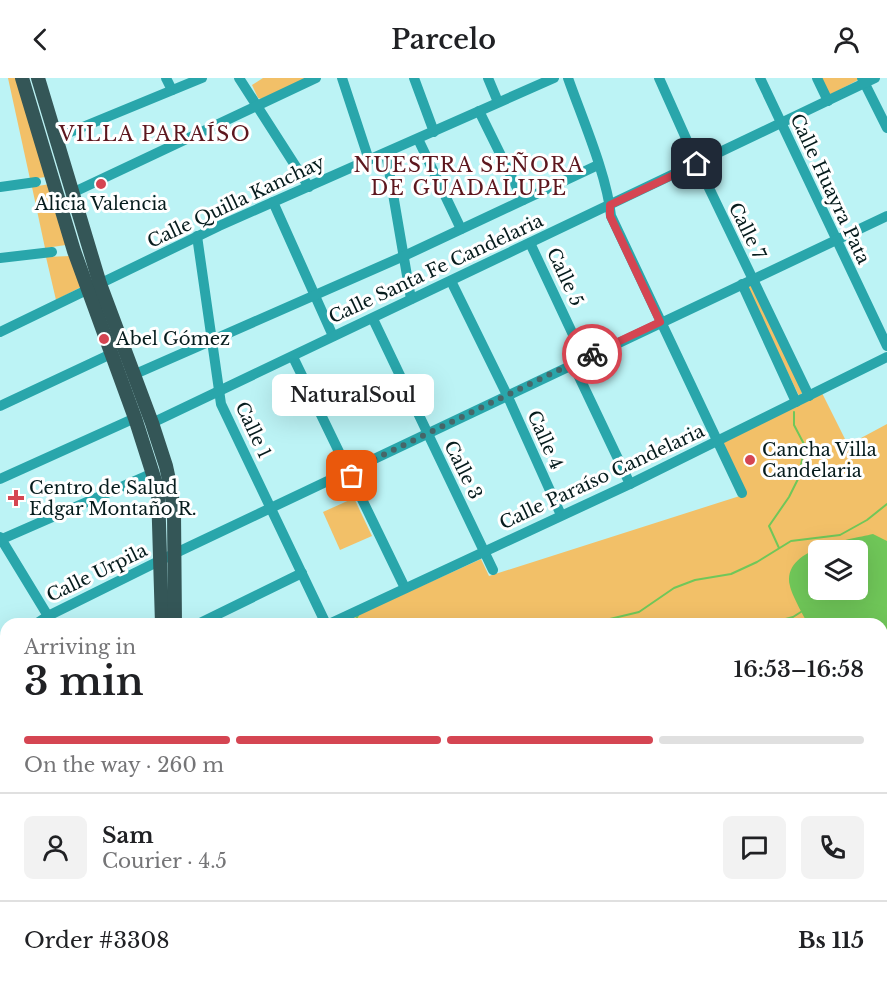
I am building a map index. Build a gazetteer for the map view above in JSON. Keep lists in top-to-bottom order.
{
  "streets": {
    "street": [
      "Calle Huayra Pata",
      "Calle Quilla Kanchay",
      "Calle 7",
      "Calle Santa Fe Candelaria",
      "Calle 5",
      "Calle 1",
      "Calle 4",
      "Calle 3",
      "Calle Paraíso Candelaria",
      "Calle Urpila"
    ]
  },
  "crossings": [
    ["Calle Huayra Pata", "Calle Santa Fe Candelaria"],
    ["Calle Huayra Pata", "Calle Urpila"],
    ["Calle Quilla Kanchay", "Calle 1"],
    ["Calle 7", "Calle Santa Fe Candelaria"],
    ["Calle 7", "Calle Paraíso Candelaria"],
    ["Calle 7", "Calle Urpila"],
    ["Calle Santa Fe Candelaria", "Calle 5"],
    ["Calle Santa Fe Candelaria", "Calle 1"],
    ["Calle Santa Fe Candelaria", "Calle 4"],
    ["Calle Santa Fe Candelaria", "Calle 3"],
    ["Calle 5", "Calle Urpila"],
    ["Calle 1", "Calle Urpila"],
    ["Calle 4", "Calle Paraíso Candelaria"],
    ["Calle 4", "Calle Urpila"],
    ["Calle 3", "Calle Paraíso Candelaria"],
    ["Calle 3", "Calle Urpila"]
  ],
  "districts": ["VILLA PARAÍSO", "NUESTRA SEÑORA DE GUADALUPE"],
  "places": {
    "other": [
      "Alicia Valencia",
      "Abel Gómez",
      "Cancha Villa Candelaria",
      "NaturalSoul"
    ],
    "health": ["Centro de Salud Edgar Montaño R."]
  },
  "page": {
    "header": "Parcelo",
    "bubble": "NaturalSoul",
    "heading": ["3 min", "Arriving in", "16:53–16:58"],
    "panel": [
      "Sam",
      "Courier · 4.5",
      "Order #3308",
      "Bs 115"
    ],
    "bar": "On the way · 260 m"
  }
}
